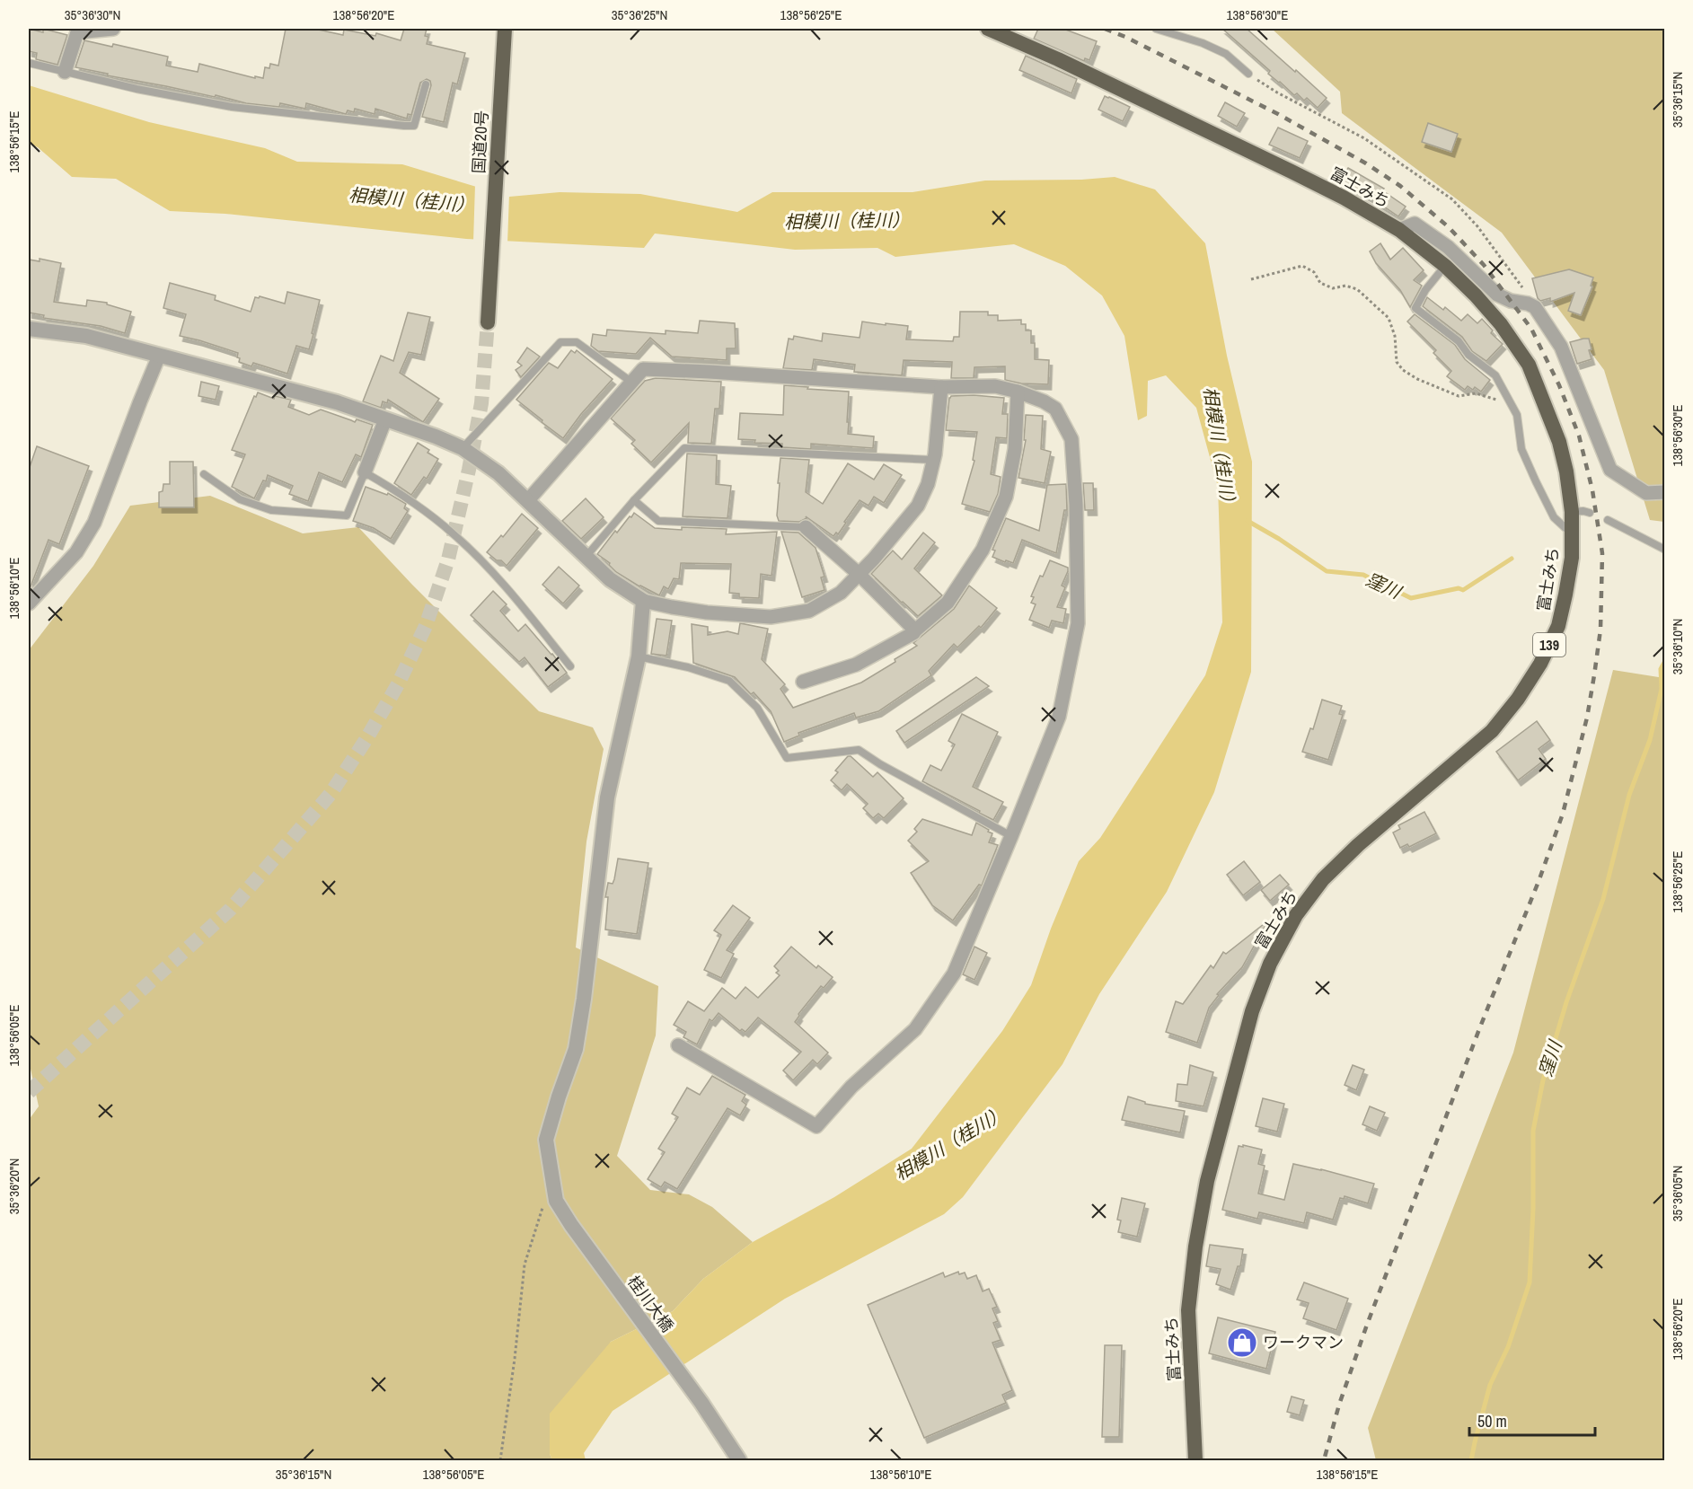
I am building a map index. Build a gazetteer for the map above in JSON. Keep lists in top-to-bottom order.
{
  "streets": {
    "highway": ["国道20号", "富士みち", "139"],
    "street": ["桂川大橋"]
  },
  "water": ["相模川（桂川）", "窪川"],
  "places": {
    "shop": ["ワークマン"]
  },
  "scale_bar": "50 m",
  "coordinates": [
    "35°36'30\"N",
    "138°56'20\"E",
    "35°36'25\"N",
    "138°56'25\"E",
    "138°56'30\"E",
    "35°36'15\"N",
    "138°56'15\"E",
    "138°56'10\"E",
    "35°36'10\"N",
    "138°56'05\"E",
    "35°36'20\"N",
    "35°36'05\"N"
  ]
}
